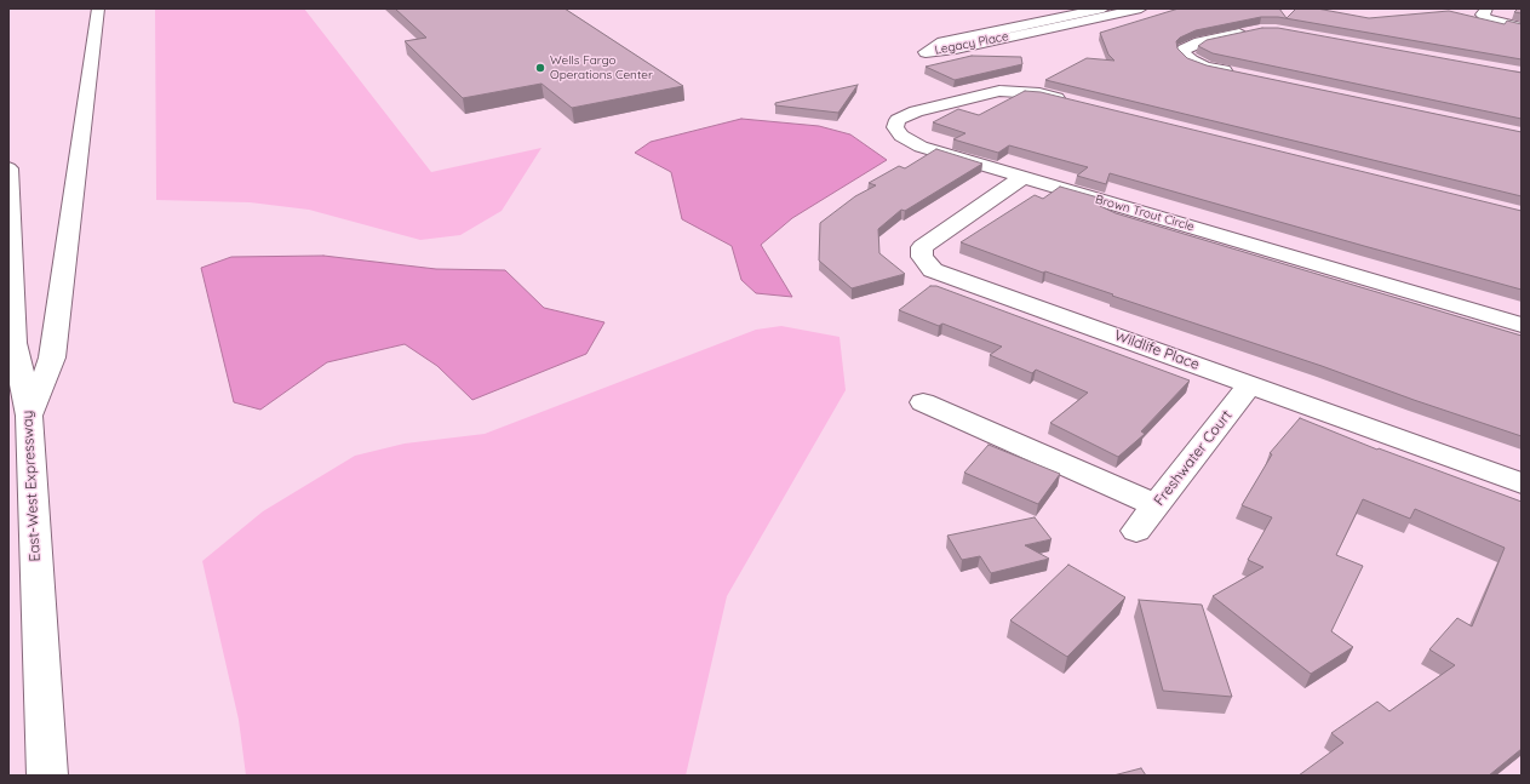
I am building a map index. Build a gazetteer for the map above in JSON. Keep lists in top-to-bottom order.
{
  "streets": {
    "main road": [
      "Legacy Place",
      "Brown Trout Circle",
      "Wildlife Place",
      "Freshwater Court",
      "East-West Expressway"
    ]
  },
  "crossings": [
    ["Brown Trout Circle", "Wildlife Place"],
    ["Wildlife Place", "Freshwater Court"]
  ],
  "places": ["Wells Fargo Operations Center"]
}
